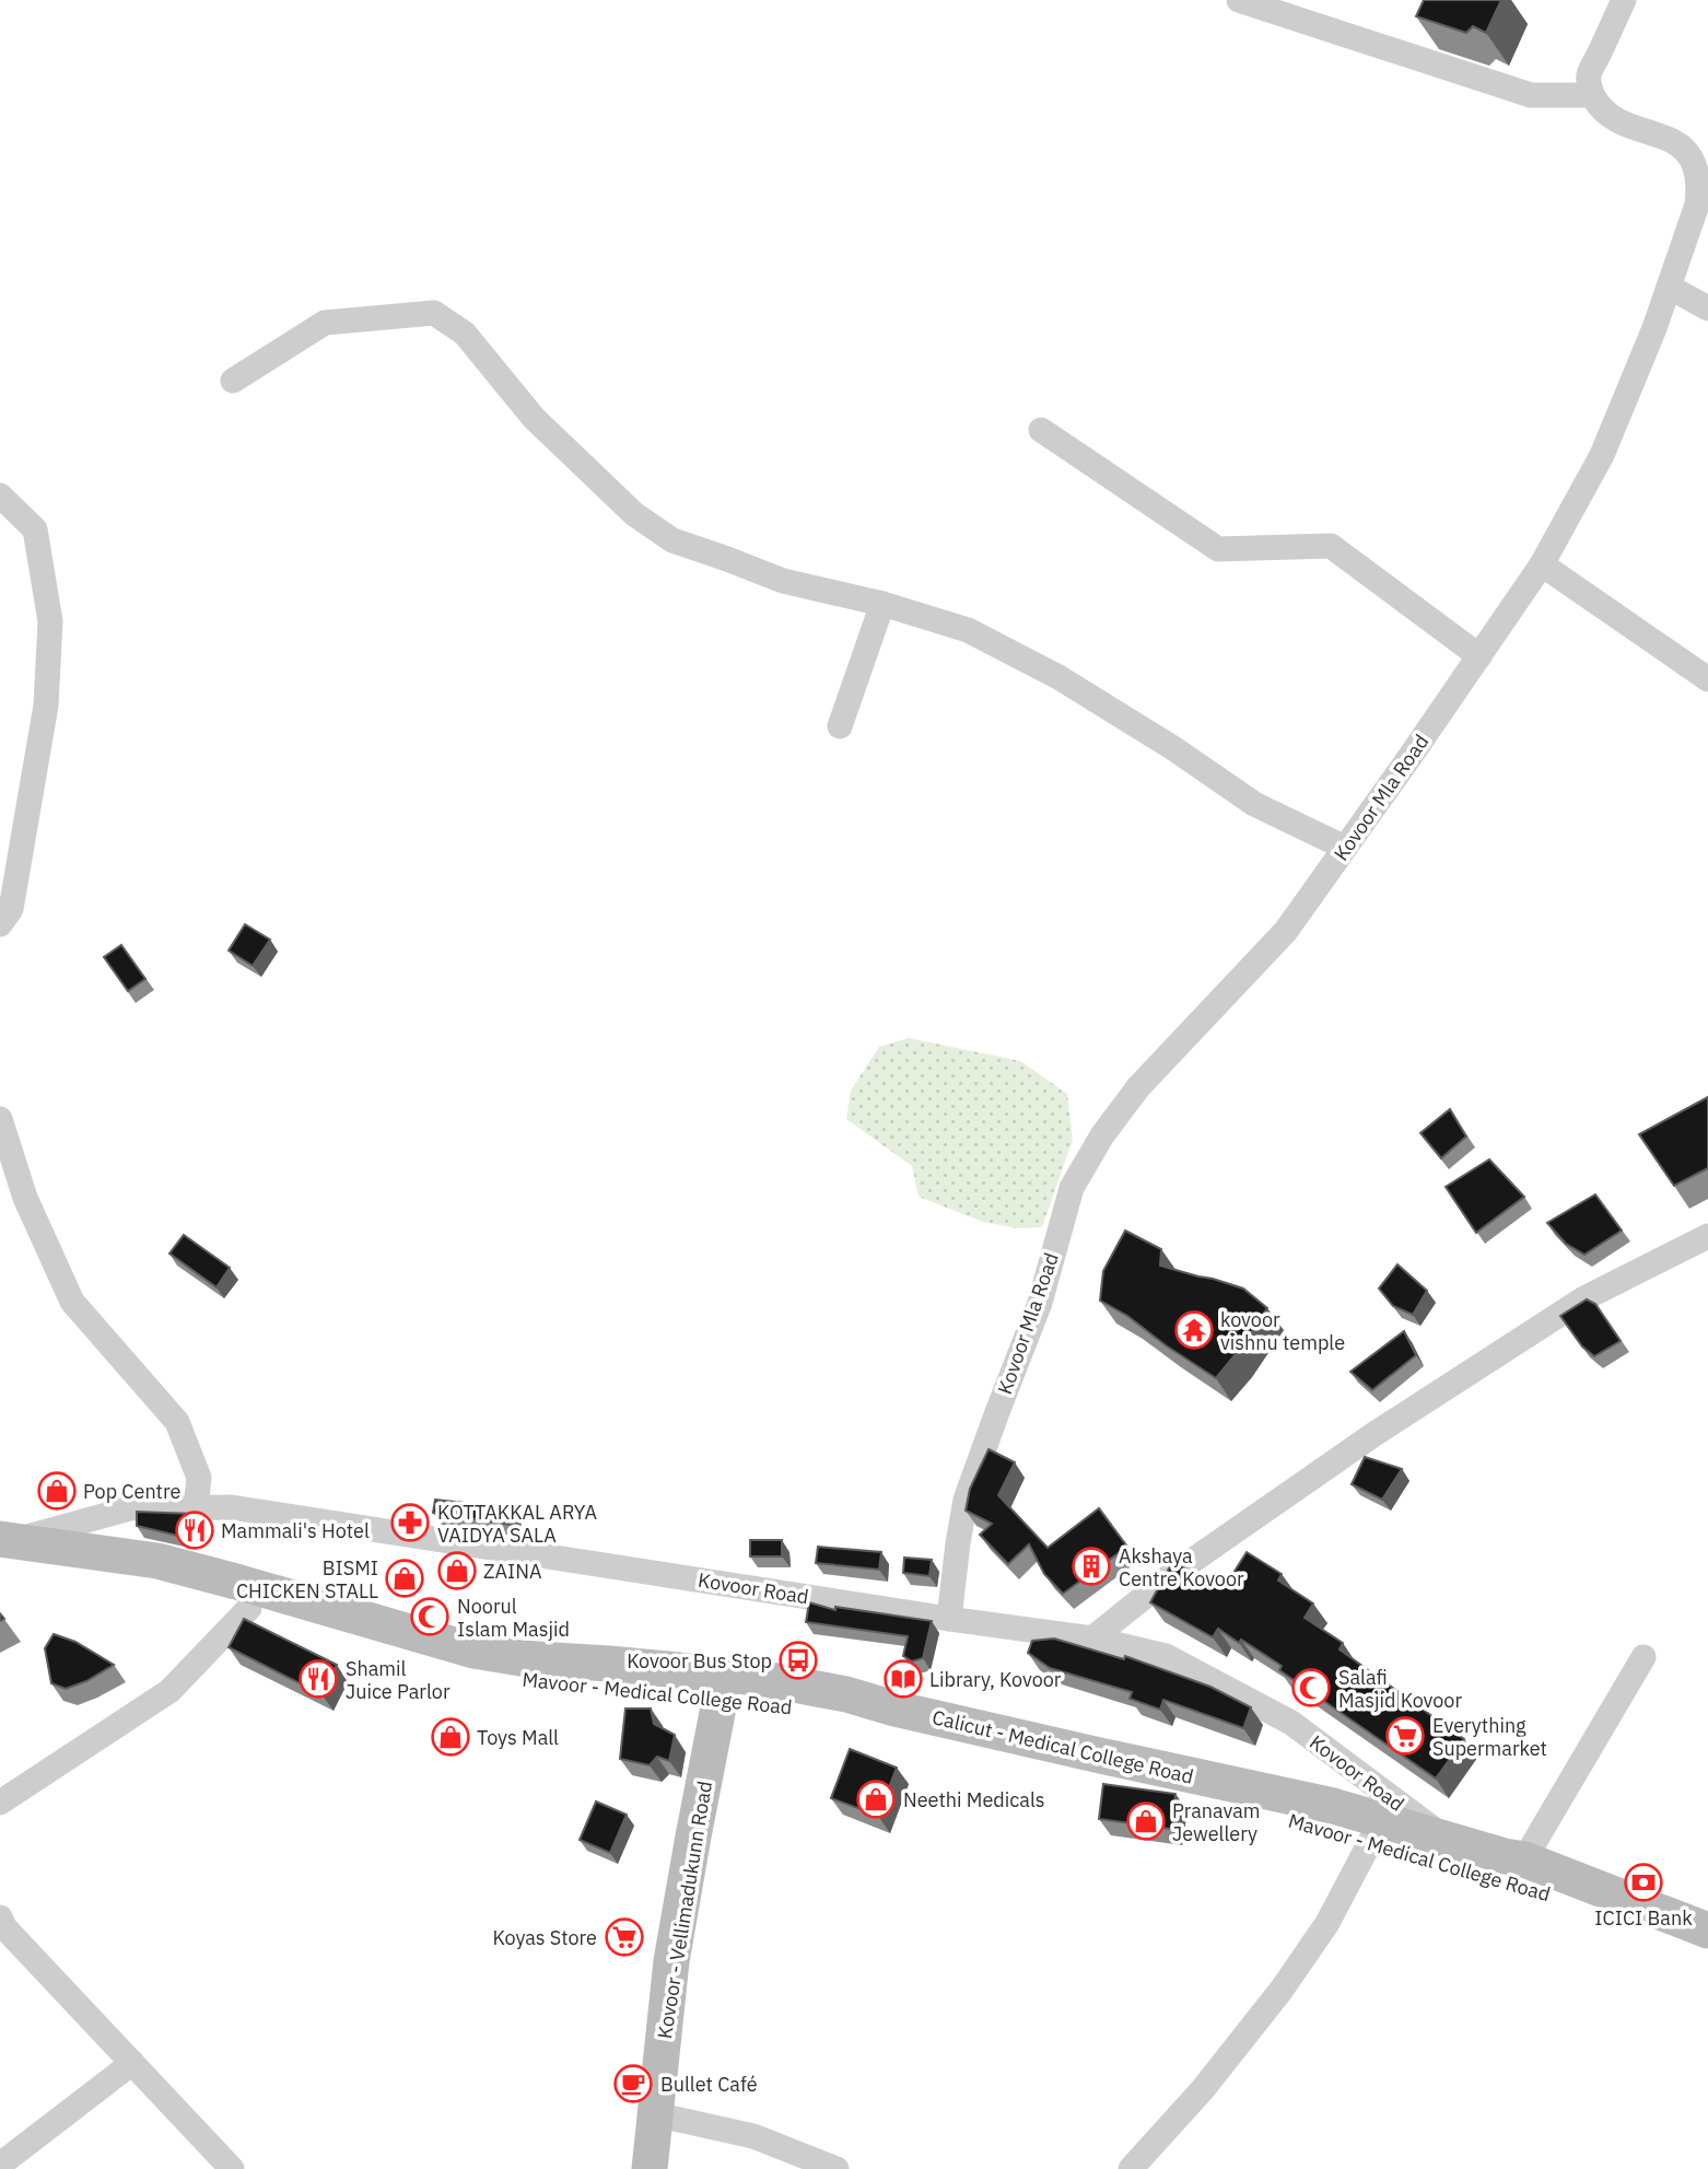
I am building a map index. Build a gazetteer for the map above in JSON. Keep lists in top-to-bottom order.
{
  "streets": {
    "main road": ["Mavoor - Medical College Road", "Calicut - Medical College Road", "Kovoor - Vellimadukunn Road"],
    "street": ["Kovoor Mla Road", "Kovoor Road"]
  },
  "crossings": [
    ["Kovoor Mla Road", "Kovoor Road"],
    ["Kovoor Road", "Mavoor - Medical College Road"],
    ["Kovoor Road", "Calicut - Medical College Road"],
    ["Mavoor - Medical College Road", "Calicut - Medical College Road"],
    ["Mavoor - Medical College Road", "Kovoor - Vellimadukunn Road"],
    ["Calicut - Medical College Road", "Kovoor - Vellimadukunn Road"]
  ],
  "places": {
    "temple": ["kovoor vishnu temple"],
    "shop": [
      "Pop Centre",
      "ZAINA",
      "BISMI CHICKEN STALL",
      "Toys Mall",
      "Neethi Medicals",
      "Pranavam Jewellery"
    ],
    "pharmacy": ["KOTTAKKAL ARYA VAIDYA SALA"],
    "restaurant": ["Mammali's Hotel", "Shamil Juice Parlor"],
    "building": ["Akshaya Centre Kovoor"],
    "mosque": ["Noorul Islam Masjid", "Salafi Masjid Kovoor"],
    "bus stop": ["Kovoor Bus Stop"],
    "library": ["Library, Kovoor"],
    "supermarket": ["Everything Supermarket", "Koyas Store"],
    "bank": ["ICICI Bank"],
    "cafe": ["Bullet Café"]
  }
}
